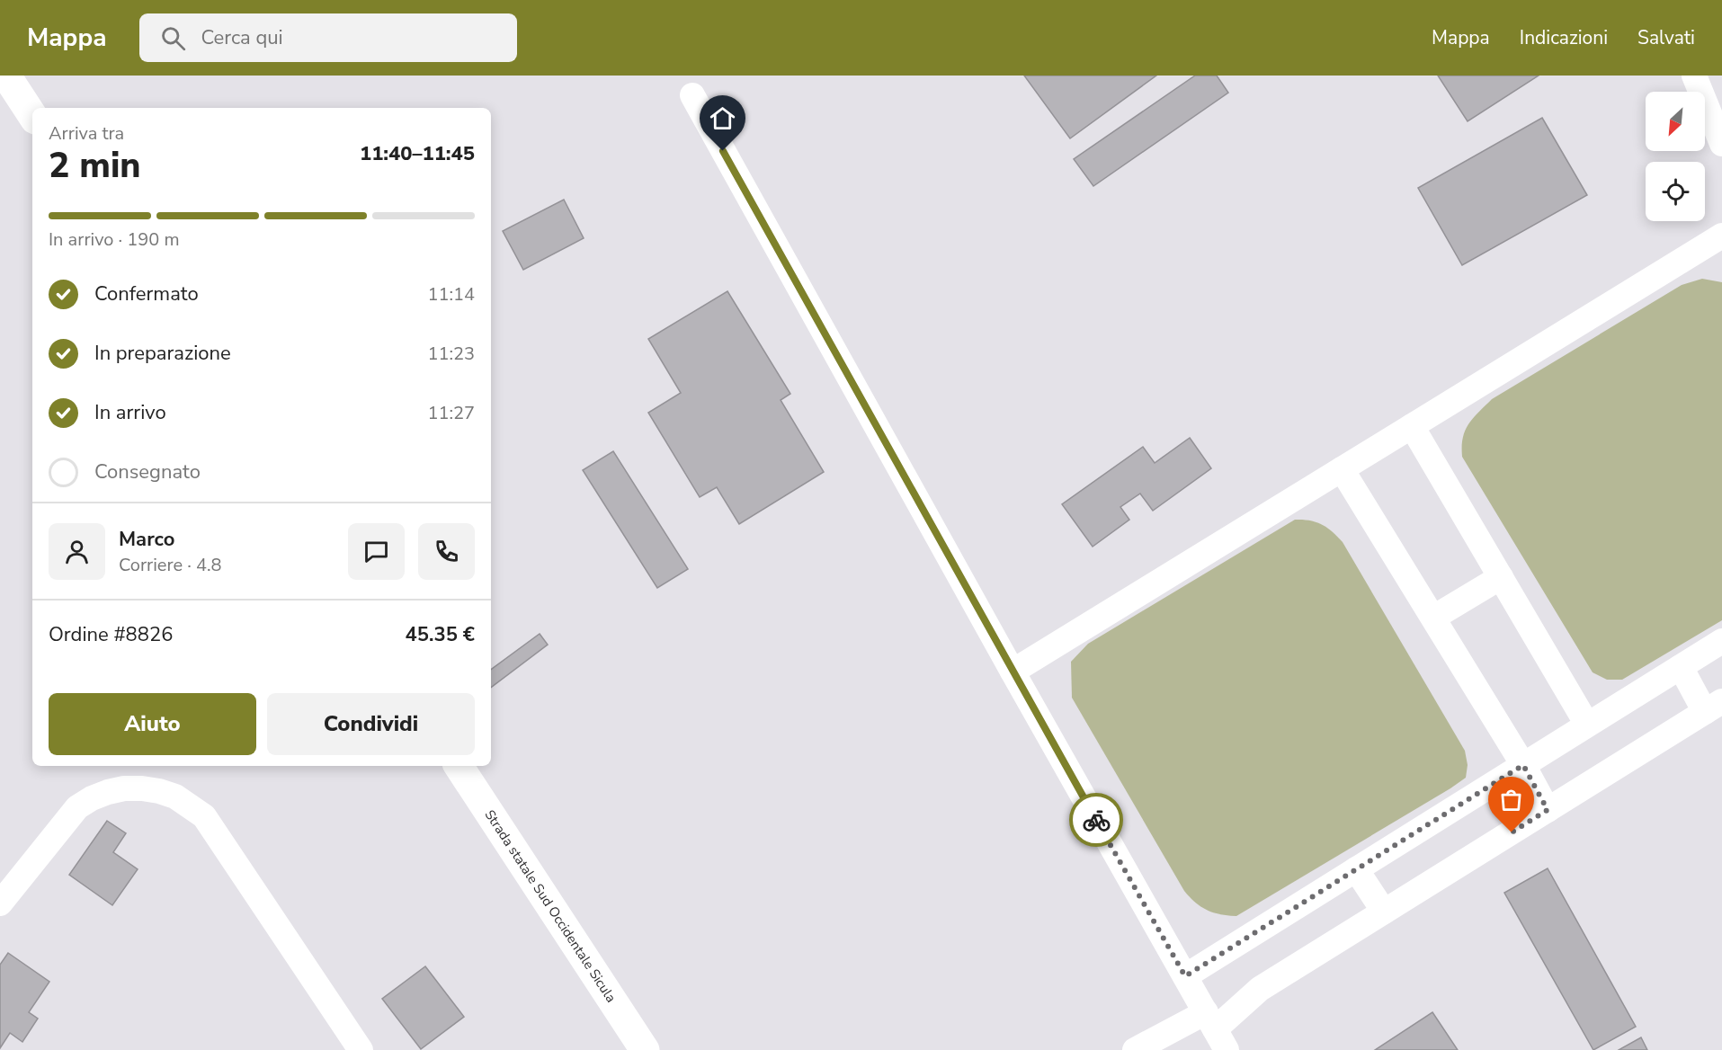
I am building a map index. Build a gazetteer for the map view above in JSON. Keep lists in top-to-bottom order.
{
  "streets": {
    "main road": ["Strada statale Sud Occidentale Sicula"]
  },
  "north": "bottom left",
  "page": {
    "header": "Mappa",
    "search": "Cerca qui",
    "nav": ["Mappa", "Indicazioni", "Salvati"],
    "heading": ["2 min", "Arriva tra", "11:40–11:45"],
    "panel": [
      "Marco",
      "Corriere · 4.8",
      "Ordine #8826",
      "45.35 €"
    ],
    "bar": "In arrivo · 190 m",
    "list": [
      ["Confermato", "11:14"],
      ["In preparazione", "11:23"],
      ["In arrivo", "11:27"],
      "Consegnato"
    ],
    "buttons": ["Aiuto", "Condividi"]
  }
}
